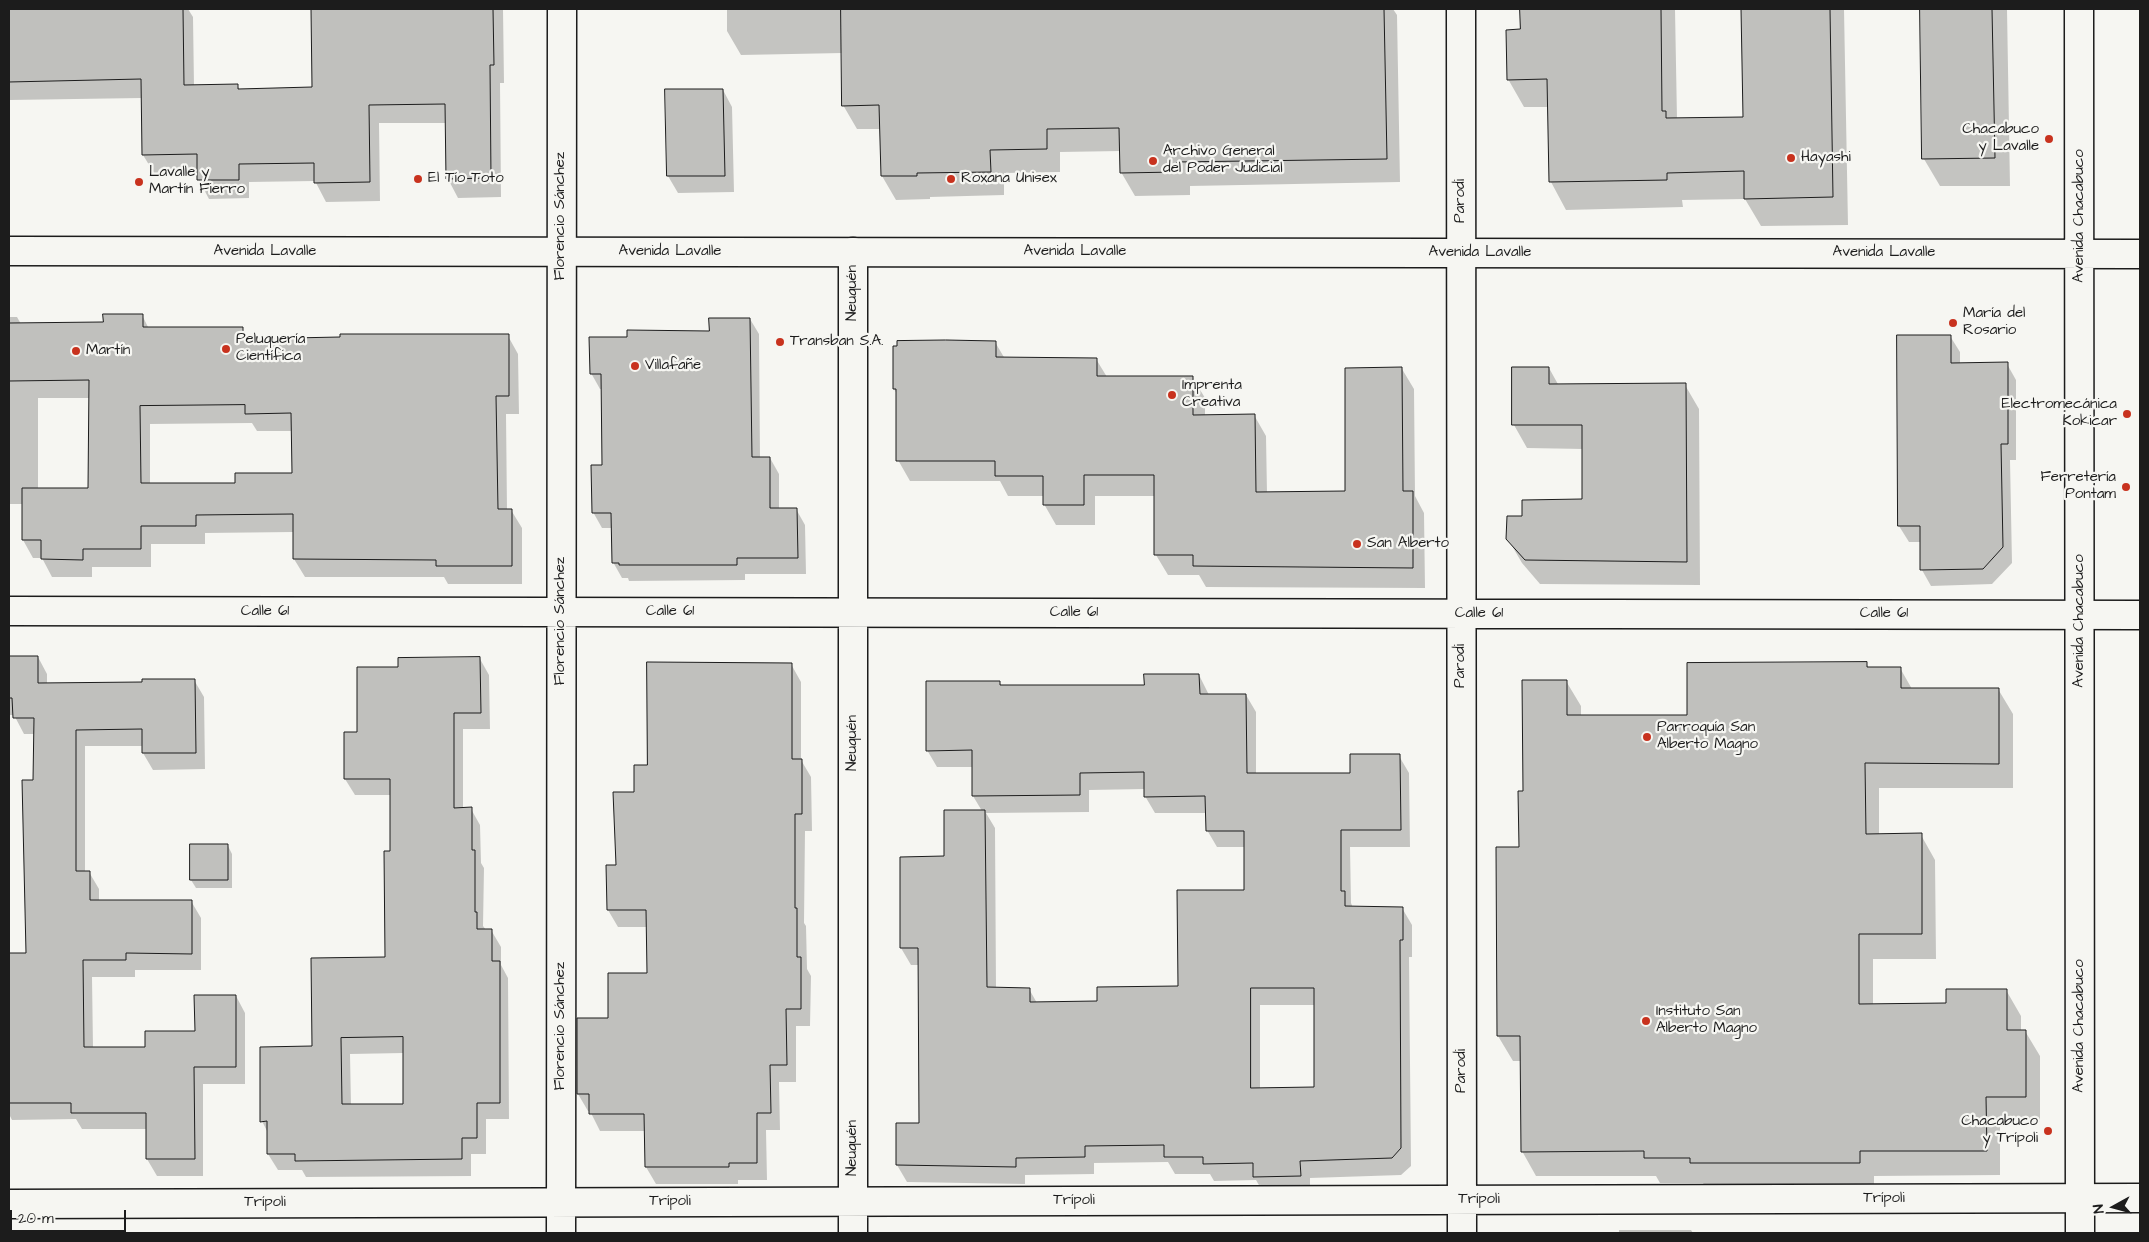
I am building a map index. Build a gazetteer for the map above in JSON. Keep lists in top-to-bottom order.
{
  "streets": {
    "street": [
      "Parodi",
      "Florencio Sánchez",
      "Avenida Chacabuco",
      "Avenida Lavalle",
      "Neuquén",
      "Calle 61",
      "Trípoli"
    ]
  },
  "crossings": [
    ["Parodi", "Avenida Lavalle"],
    ["Parodi", "Calle 61"],
    ["Parodi", "Trípoli"],
    ["Florencio Sánchez", "Avenida Lavalle"],
    ["Florencio Sánchez", "Calle 61"],
    ["Florencio Sánchez", "Trípoli"],
    ["Avenida Chacabuco", "Avenida Lavalle"],
    ["Avenida Chacabuco", "Calle 61"],
    ["Avenida Chacabuco", "Trípoli"],
    ["Avenida Lavalle", "Neuquén"],
    ["Neuquén", "Calle 61"],
    ["Neuquén", "Trípoli"]
  ],
  "places": [
    "Chacabuco y Lavalle",
    "Hayashi",
    "Archivo General del Poder Judicial",
    "El Tío Toto",
    "Roxana Unisex",
    "Lavalle y Martín Fierro",
    "María del Rosario",
    "Transban S.A.",
    "Peluquería Científica",
    "Martín",
    "Villafañe",
    "Imprenta Creativa",
    "Electromecánica Kokicar",
    "Ferretería Pontam",
    "San Alberto",
    "Parroquía San Alberto Magno",
    "Instituto San Alberto Magno",
    "Chacabuco y Trípoli"
  ],
  "scale_bar": "20 m",
  "north": "left"
}
